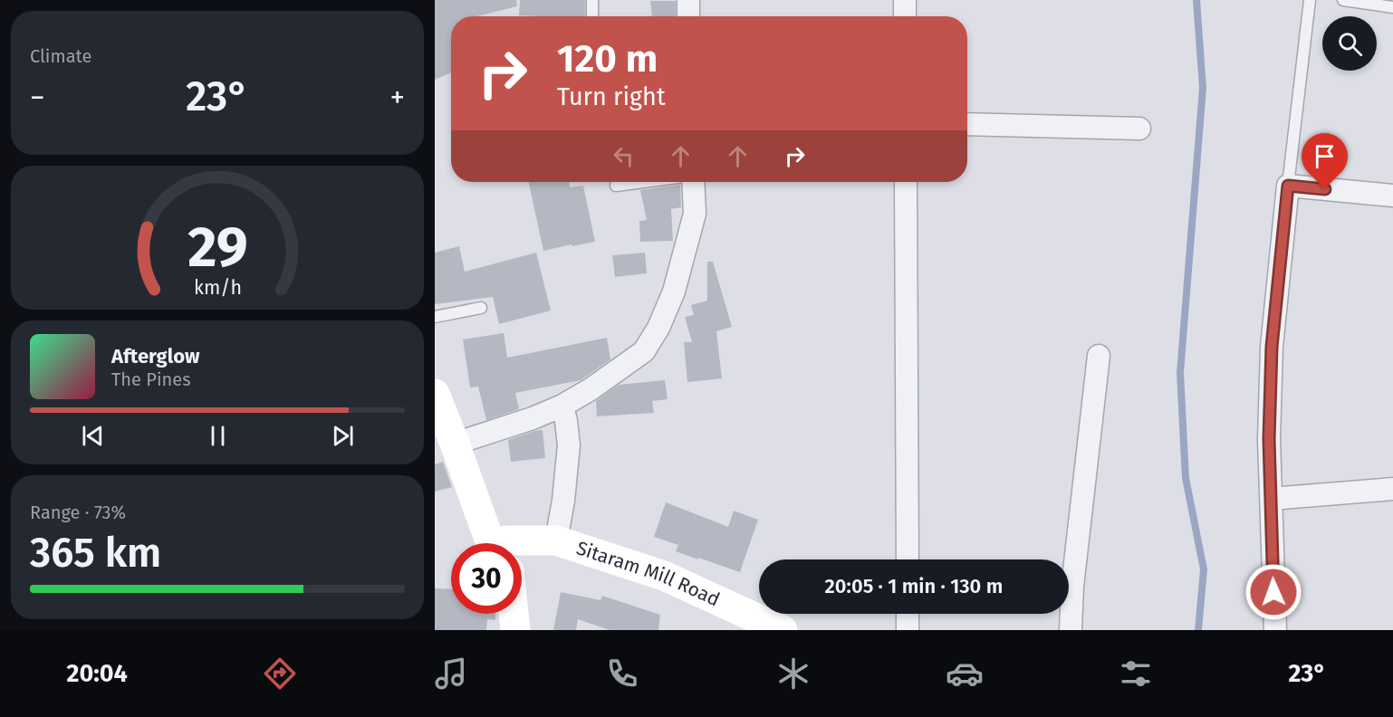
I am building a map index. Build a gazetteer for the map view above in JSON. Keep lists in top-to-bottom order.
{
  "streets": {
    "street": ["Sitaram Mill Road"]
  },
  "page": {
    "tile": [
      "Climate",
      ["Range · 73%", "365 km"]
    ],
    "turn": ["120 m", "Turn right"],
    "heat": ["−", "23°", "+"],
    "song": ["Afterglow", "The Pines"],
    "limit": "30",
    "trip": "20:05 · 1 min · 130 m",
    "tabs": ["20:04", "23°"],
    "gauge": ["29", "km/h"]
  }
}
